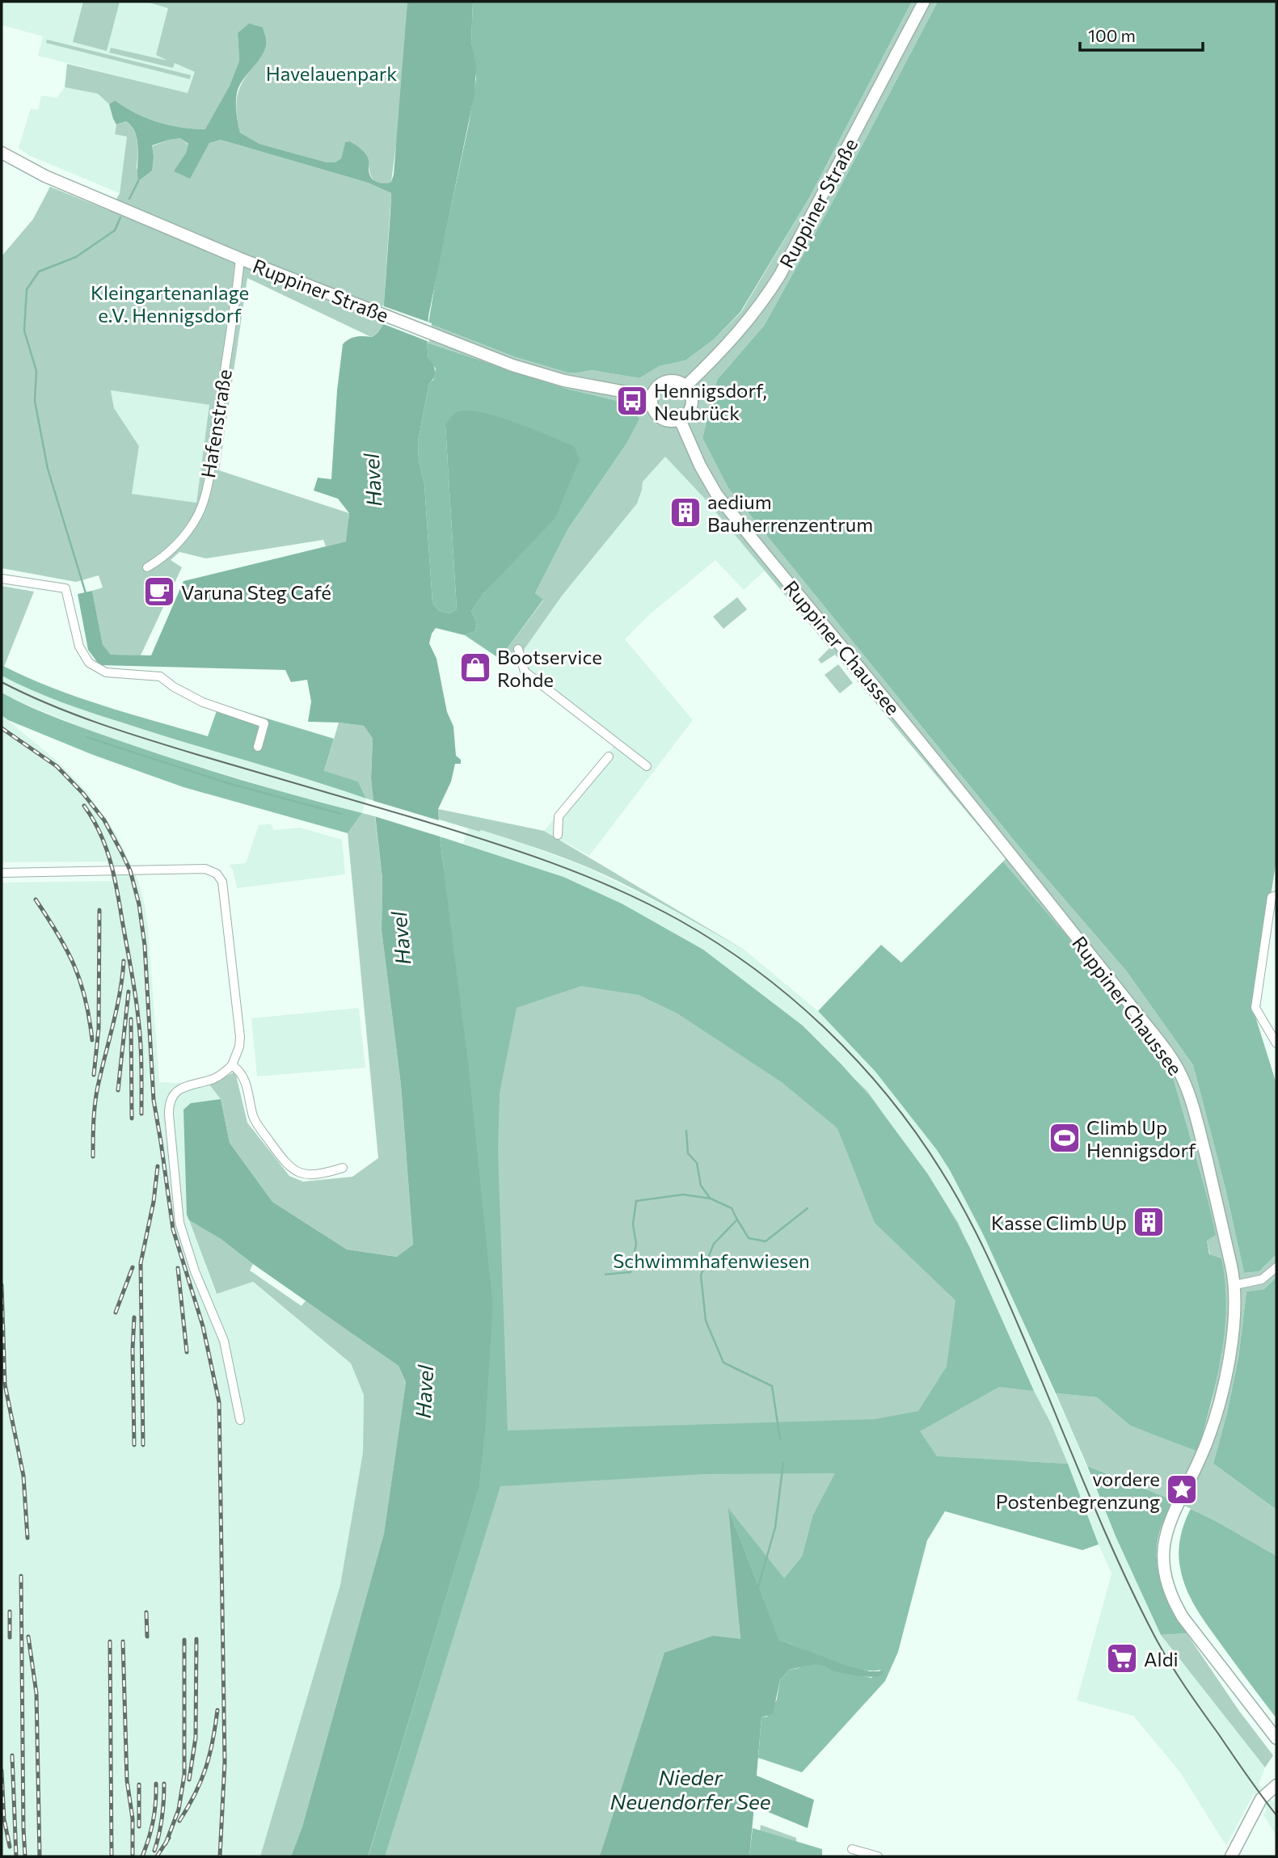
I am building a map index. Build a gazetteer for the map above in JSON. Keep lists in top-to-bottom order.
{
  "streets": {
    "main road": ["Ruppiner Straße", "Ruppiner Chaussee"],
    "street": ["Hafenstraße"]
  },
  "crossings": [
    ["Ruppiner Straße", "Hafenstraße"],
    ["Ruppiner Straße", "Ruppiner Chaussee"]
  ],
  "water": ["Havel", "Nieder Neuendorfer See"],
  "parks": ["Havelauenpark", "Kleingartenanlage e.V. Hennigsdorf", "Schwimmhafenwiesen"],
  "places": {
    "bus stop": ["Hennigsdorf, Neubrück"],
    "building": ["aedium Bauherrenzentrum", "Kasse Climb Up"],
    "cafe": ["Varuna Steg Café"],
    "shop": ["Bootservice Rohde"],
    "sports": ["Climb Up Hennigsdorf"],
    "place": ["vordere Postenbegrenzung"],
    "supermarket": ["Aldi"]
  },
  "scale_bar": "100 m"
}
